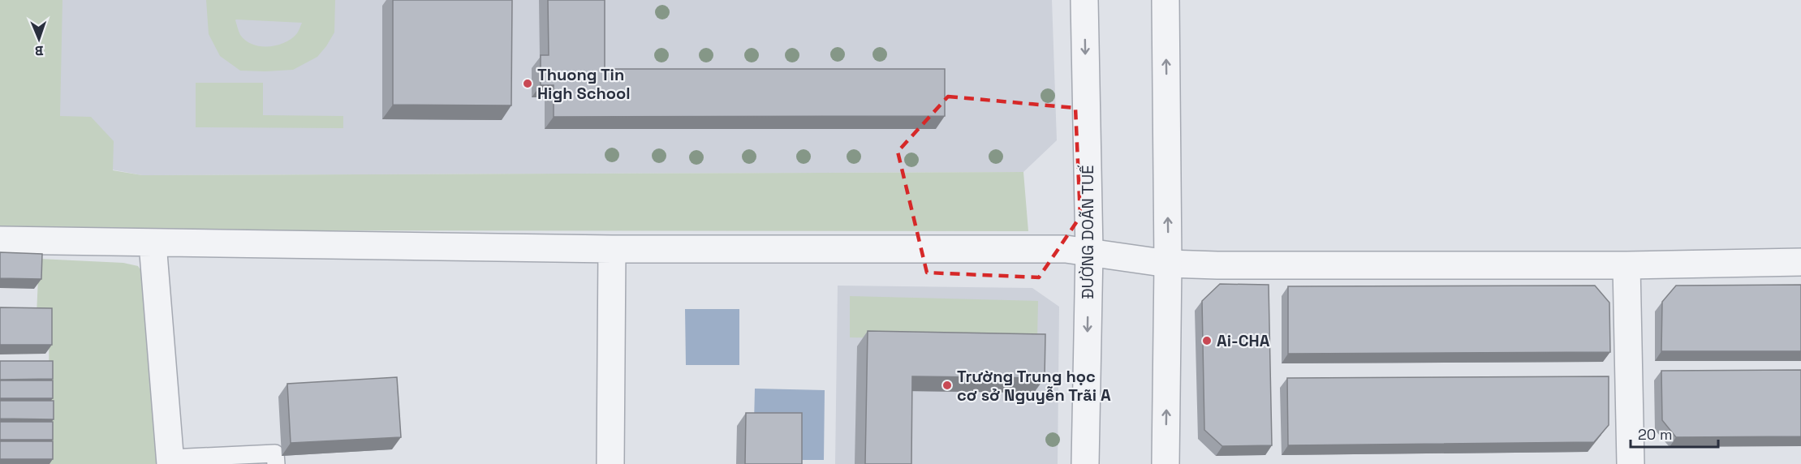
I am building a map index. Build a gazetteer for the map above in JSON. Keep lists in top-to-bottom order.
{
  "streets": {
    "street": ["ĐƯỜNG DOÃN TUẾ"]
  },
  "places": ["Thuong Tin High School", "Ai-CHA", "Trường Trung học cơ sở Nguyễn Trãi A"],
  "scale_bar": "20 m",
  "north": "bottom"
}
